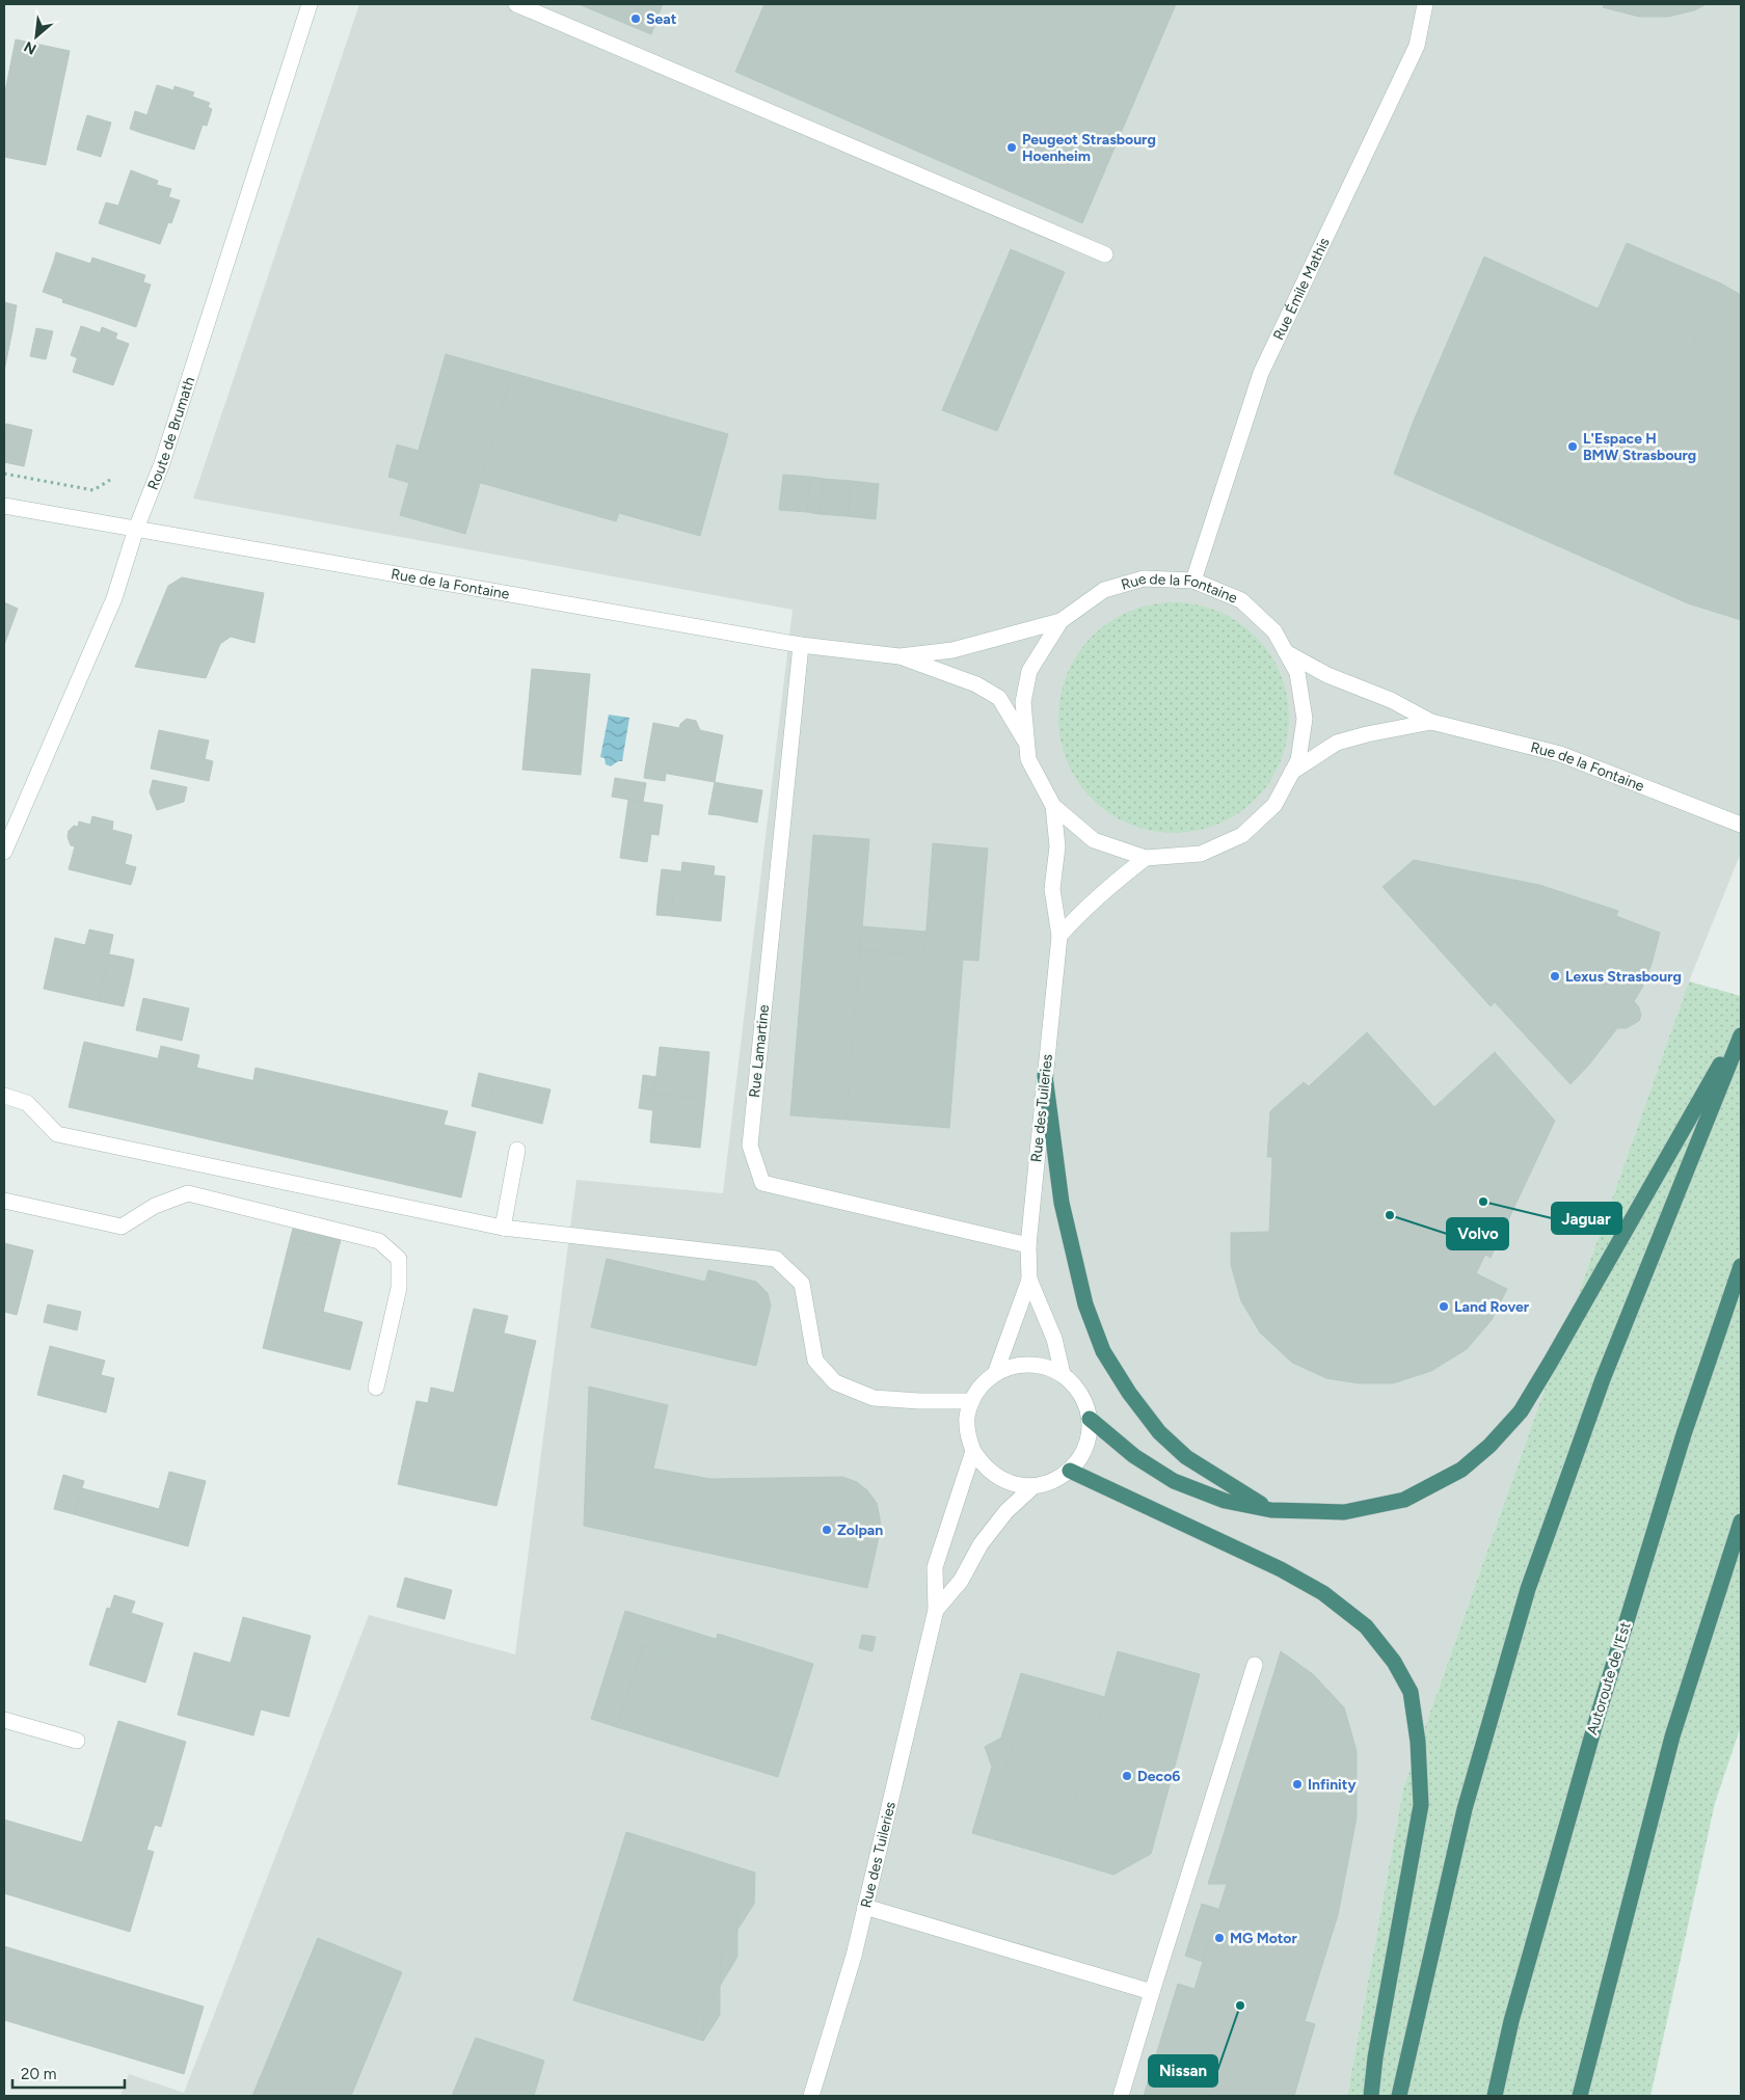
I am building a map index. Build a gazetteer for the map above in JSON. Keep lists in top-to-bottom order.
{
  "streets": {
    "highway": ["Autoroute de l’Est"],
    "street": [
      "Rue Émile Mathis",
      "Route de Brumath",
      "Rue de la Fontaine",
      "Rue Lamartine",
      "Rue des Tuileries"
    ]
  },
  "crossings": [
    ["Rue Émile Mathis", "Rue de la Fontaine"],
    ["Route de Brumath", "Rue de la Fontaine"],
    ["Rue de la Fontaine", "Rue Lamartine"],
    ["Rue de la Fontaine", "Rue des Tuileries"],
    ["Rue Lamartine", "Rue des Tuileries"]
  ],
  "places": [
    "Seat",
    "Peugeot Strasbourg Hoenheim",
    "L'Espace H BMW Strasbourg",
    "Lexus Strasbourg",
    "Jaguar",
    "Volvo",
    "Land Rover",
    "Zolpan",
    "Deco6",
    "Infinity",
    "MG Motor",
    "Nissan"
  ],
  "scale_bar": "20 m",
  "north": "bottom left"
}
